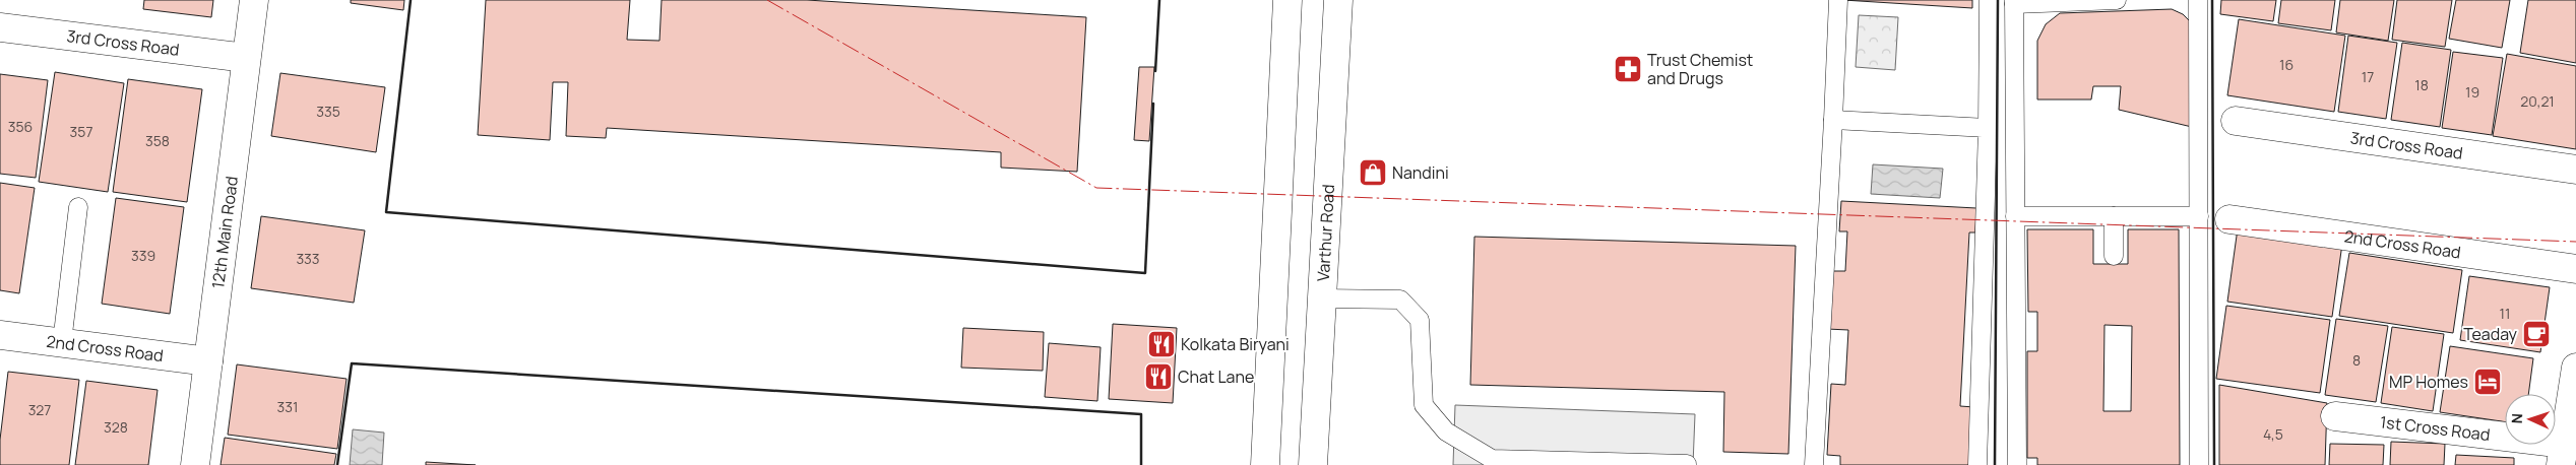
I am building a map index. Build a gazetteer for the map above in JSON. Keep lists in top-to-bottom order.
{
  "streets": {
    "street": [
      "3rd Cross Road",
      "12th Main Road",
      "Varthur Road",
      "2nd Cross Road",
      "1st Cross Road"
    ]
  },
  "crossings": [
    ["3rd Cross Road", "12th Main Road"],
    ["12th Main Road", "2nd Cross Road"]
  ],
  "places": {
    "pharmacy": ["Trust Chemist and Drugs"],
    "shop": ["Nandini"],
    "cafe": ["Teaday"],
    "restaurant": ["Kolkata Biryani", "Chat Lane"],
    "hotel": ["MP Homes"]
  },
  "house_numbers": [
    "16",
    "17",
    "18",
    "19",
    "20,21",
    "335",
    "356",
    "357",
    "358",
    "339",
    "333",
    "11",
    "8",
    "331",
    "327",
    "328",
    "4,5"
  ],
  "north": "left"
}
